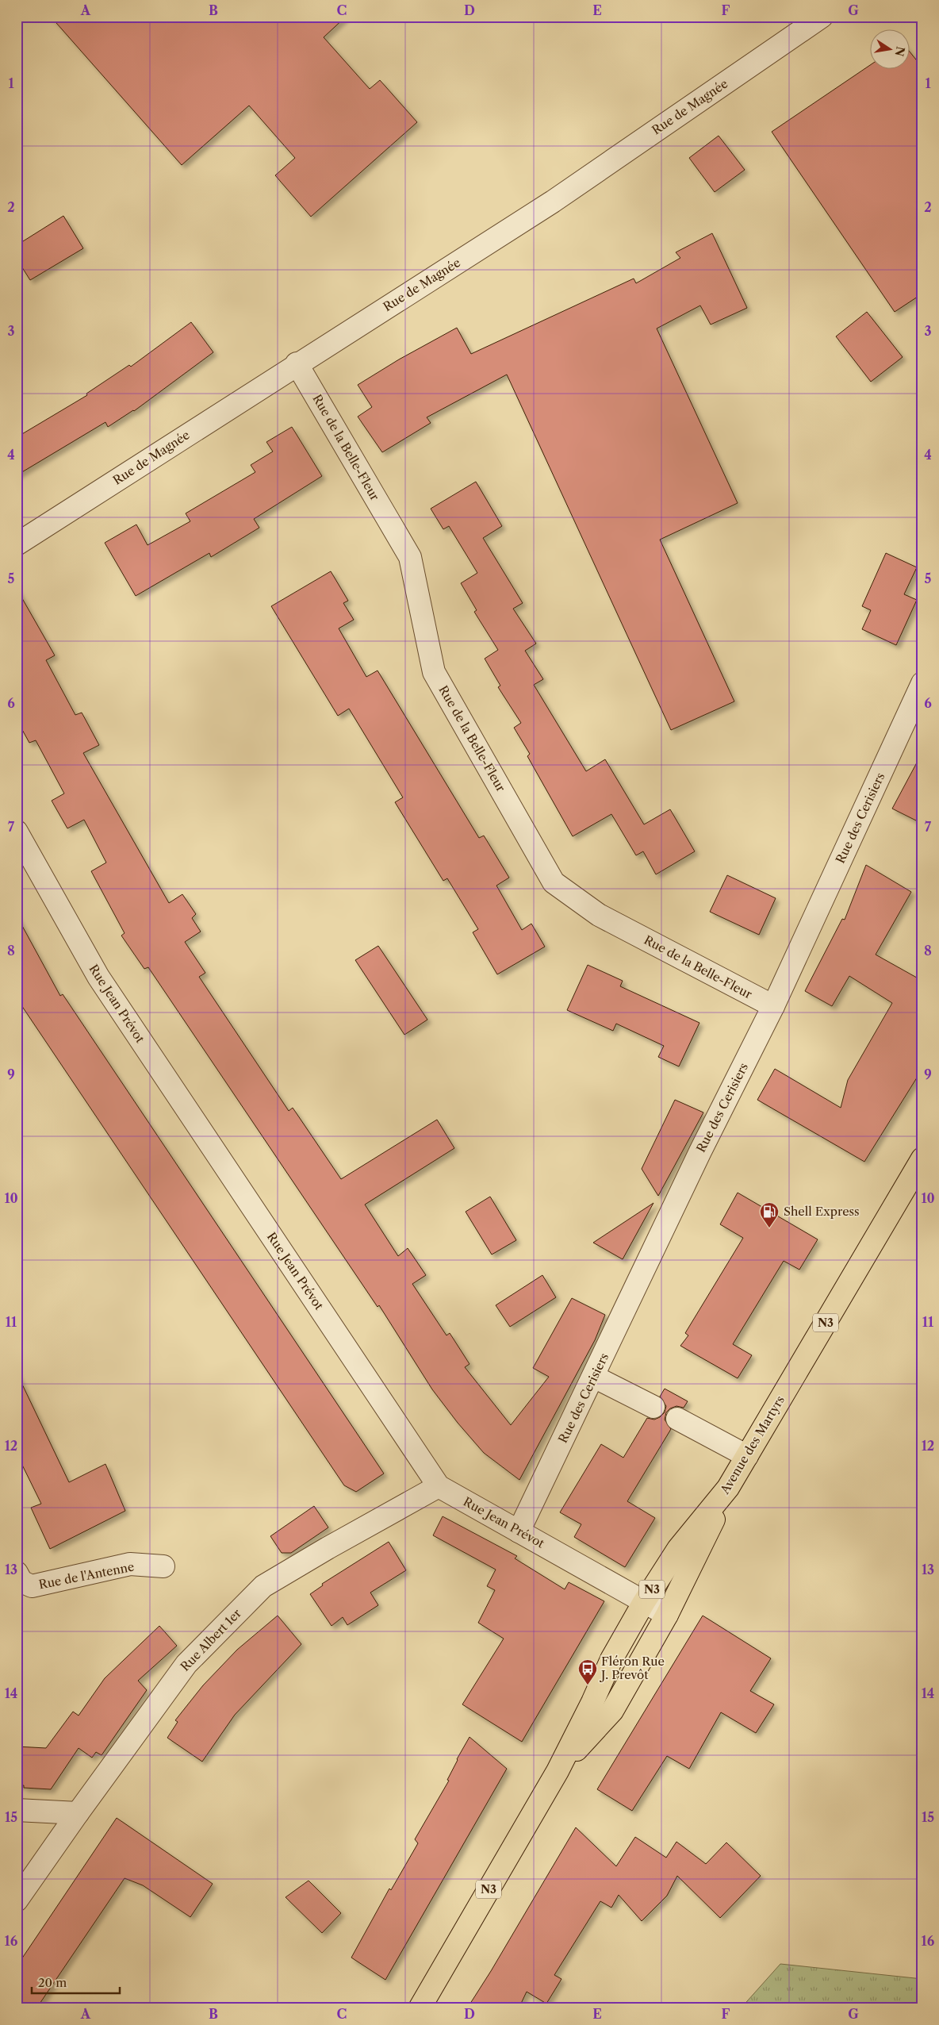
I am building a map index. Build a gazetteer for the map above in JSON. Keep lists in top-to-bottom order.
{
  "streets": {
    "main road": ["N3", "Avenue des Martyrs"],
    "street": [
      "Rue de Magnée",
      "Rue de la Belle-Fleur",
      "Rue des Cerisiers",
      "Rue Jean Prévot",
      "Rue de l'Antenne",
      "Rue Albert 1er"
    ]
  },
  "crossings": [
    ["Rue de Magnée", "Rue de la Belle-Fleur"],
    ["Rue de la Belle-Fleur", "Rue des Cerisiers"],
    ["Rue des Cerisiers", "Rue Jean Prévot"],
    ["Rue Jean Prévot", "Avenue des Martyrs"],
    ["Rue Jean Prévot", "Rue Albert 1er"]
  ],
  "places": {
    "fuel station": ["Shell Express"],
    "bus stop": ["Fléron Rue J. Prevôt"]
  },
  "scale_bar": "20 m",
  "north": "right",
  "grid": {
    "columns": [
      "A",
      "B",
      "C",
      "D",
      "E",
      "F",
      "G"
    ],
    "rows": [
      "1",
      "2",
      "3",
      "4",
      "5",
      "6",
      "7",
      "8",
      "9",
      "10",
      "11",
      "12",
      "13",
      "14",
      "15",
      "16"
    ]
  }
}
